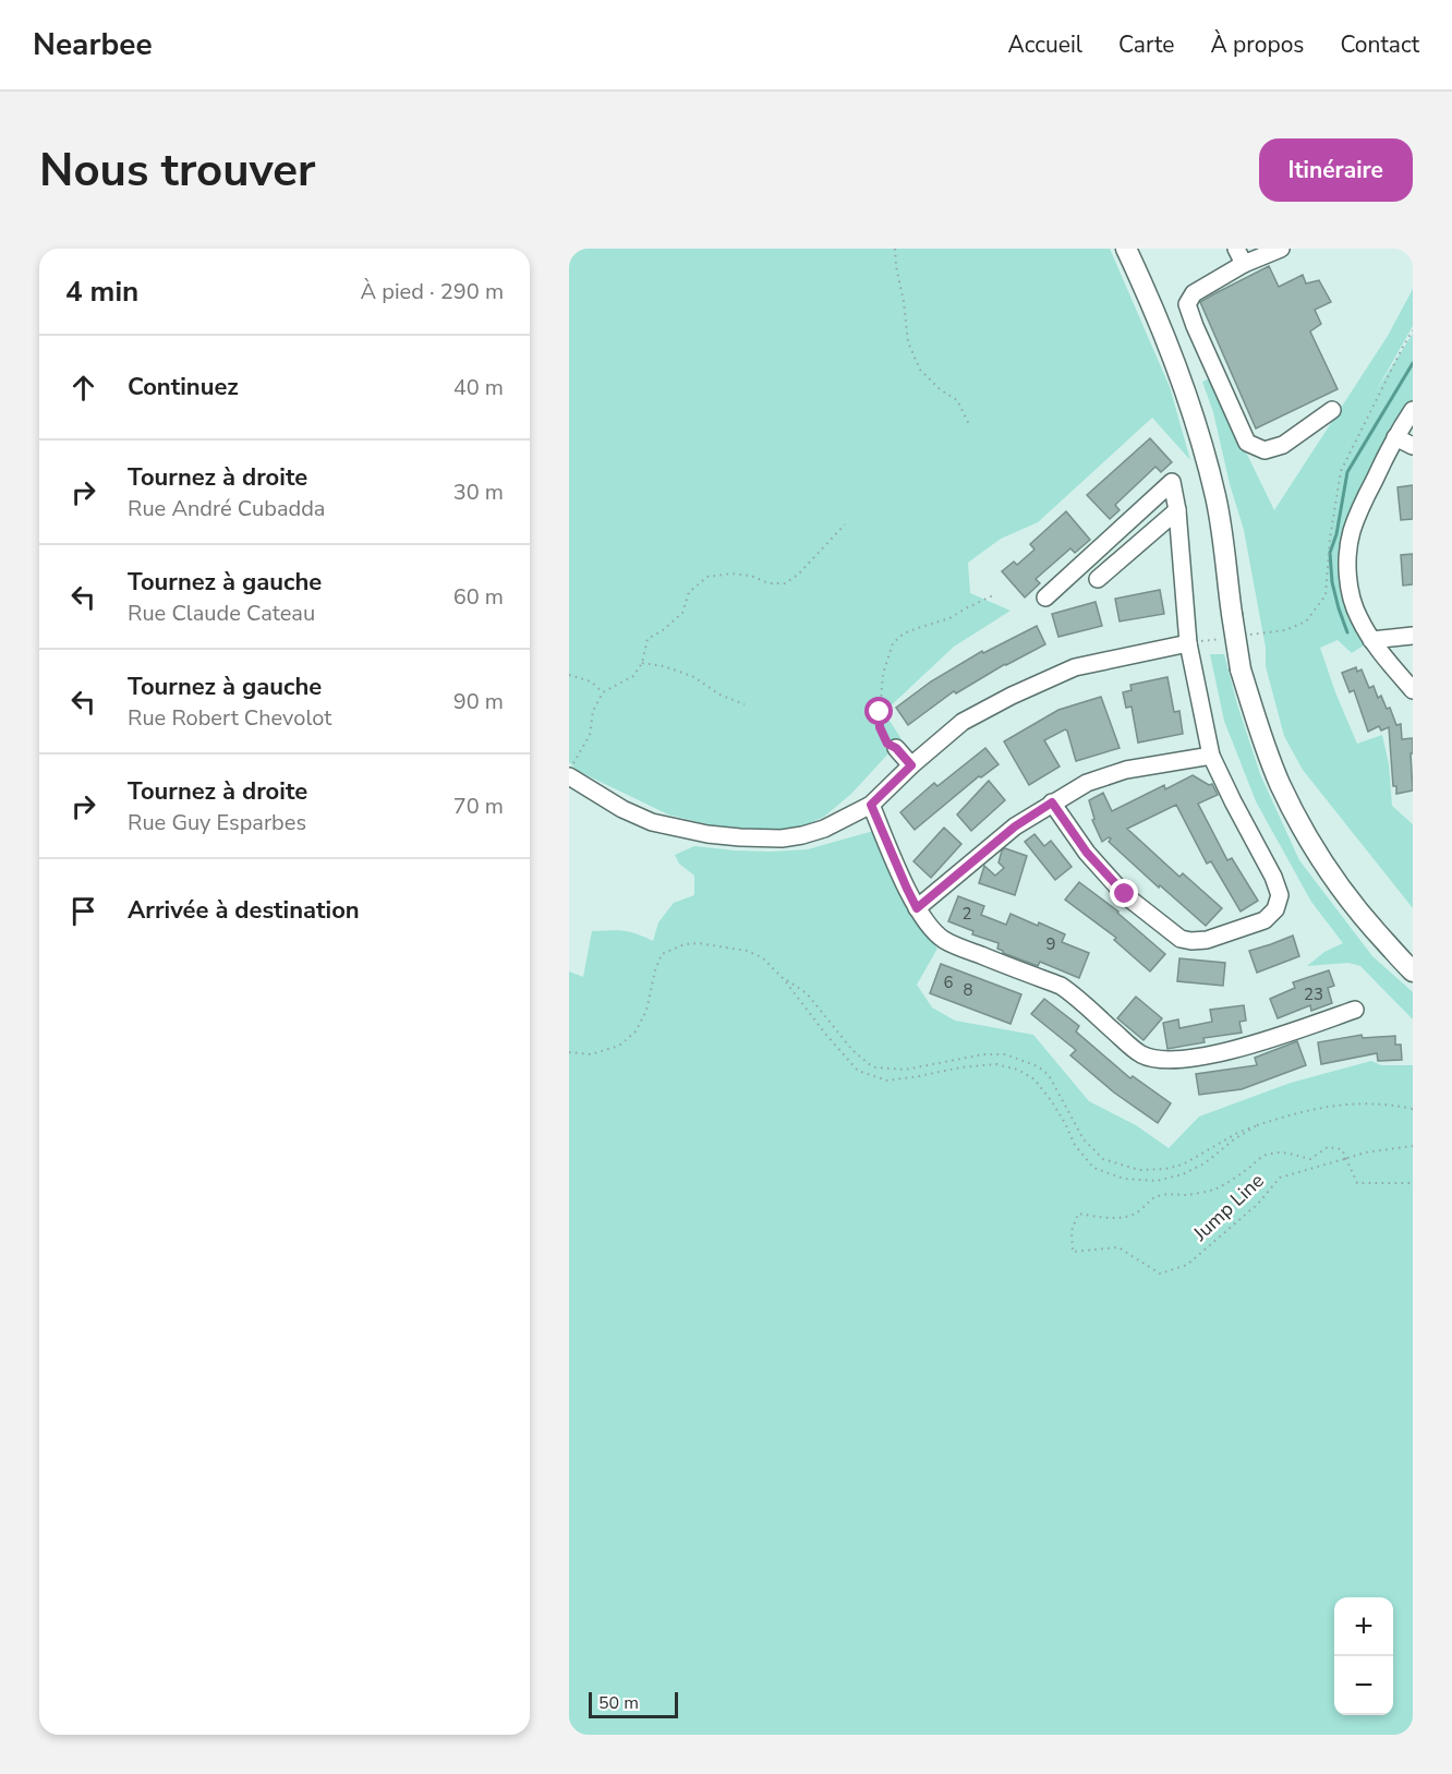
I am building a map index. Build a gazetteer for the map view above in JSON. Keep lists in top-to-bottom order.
{
  "streets": {
    "path": ["Jump Line"]
  },
  "house_numbers": [
    "2",
    "9",
    "6",
    "8",
    "23"
  ],
  "scale_bar": "50 m",
  "page": {
    "header": "Nearbee",
    "nav": [
      "Accueil",
      "Carte",
      "À propos",
      "Contact"
    ],
    "buttons": "Itinéraire",
    "title": "Nous trouver",
    "heading": ["4 min", "À pied · 290 m"],
    "list": [
      ["Continuez", "40 m"],
      ["Tournez à droite", "Rue André Cubadda", "30 m"],
      ["Tournez à gauche", "Rue Claude Cateau", "60 m"],
      ["Tournez à gauche", "Rue Robert Chevolot", "90 m"],
      ["Tournez à droite", "Rue Guy Esparbes", "70 m"],
      "Arrivée à destination"
    ],
    "map_buttons": ["+", "−"],
    "scale": "50 m"
  }
}
